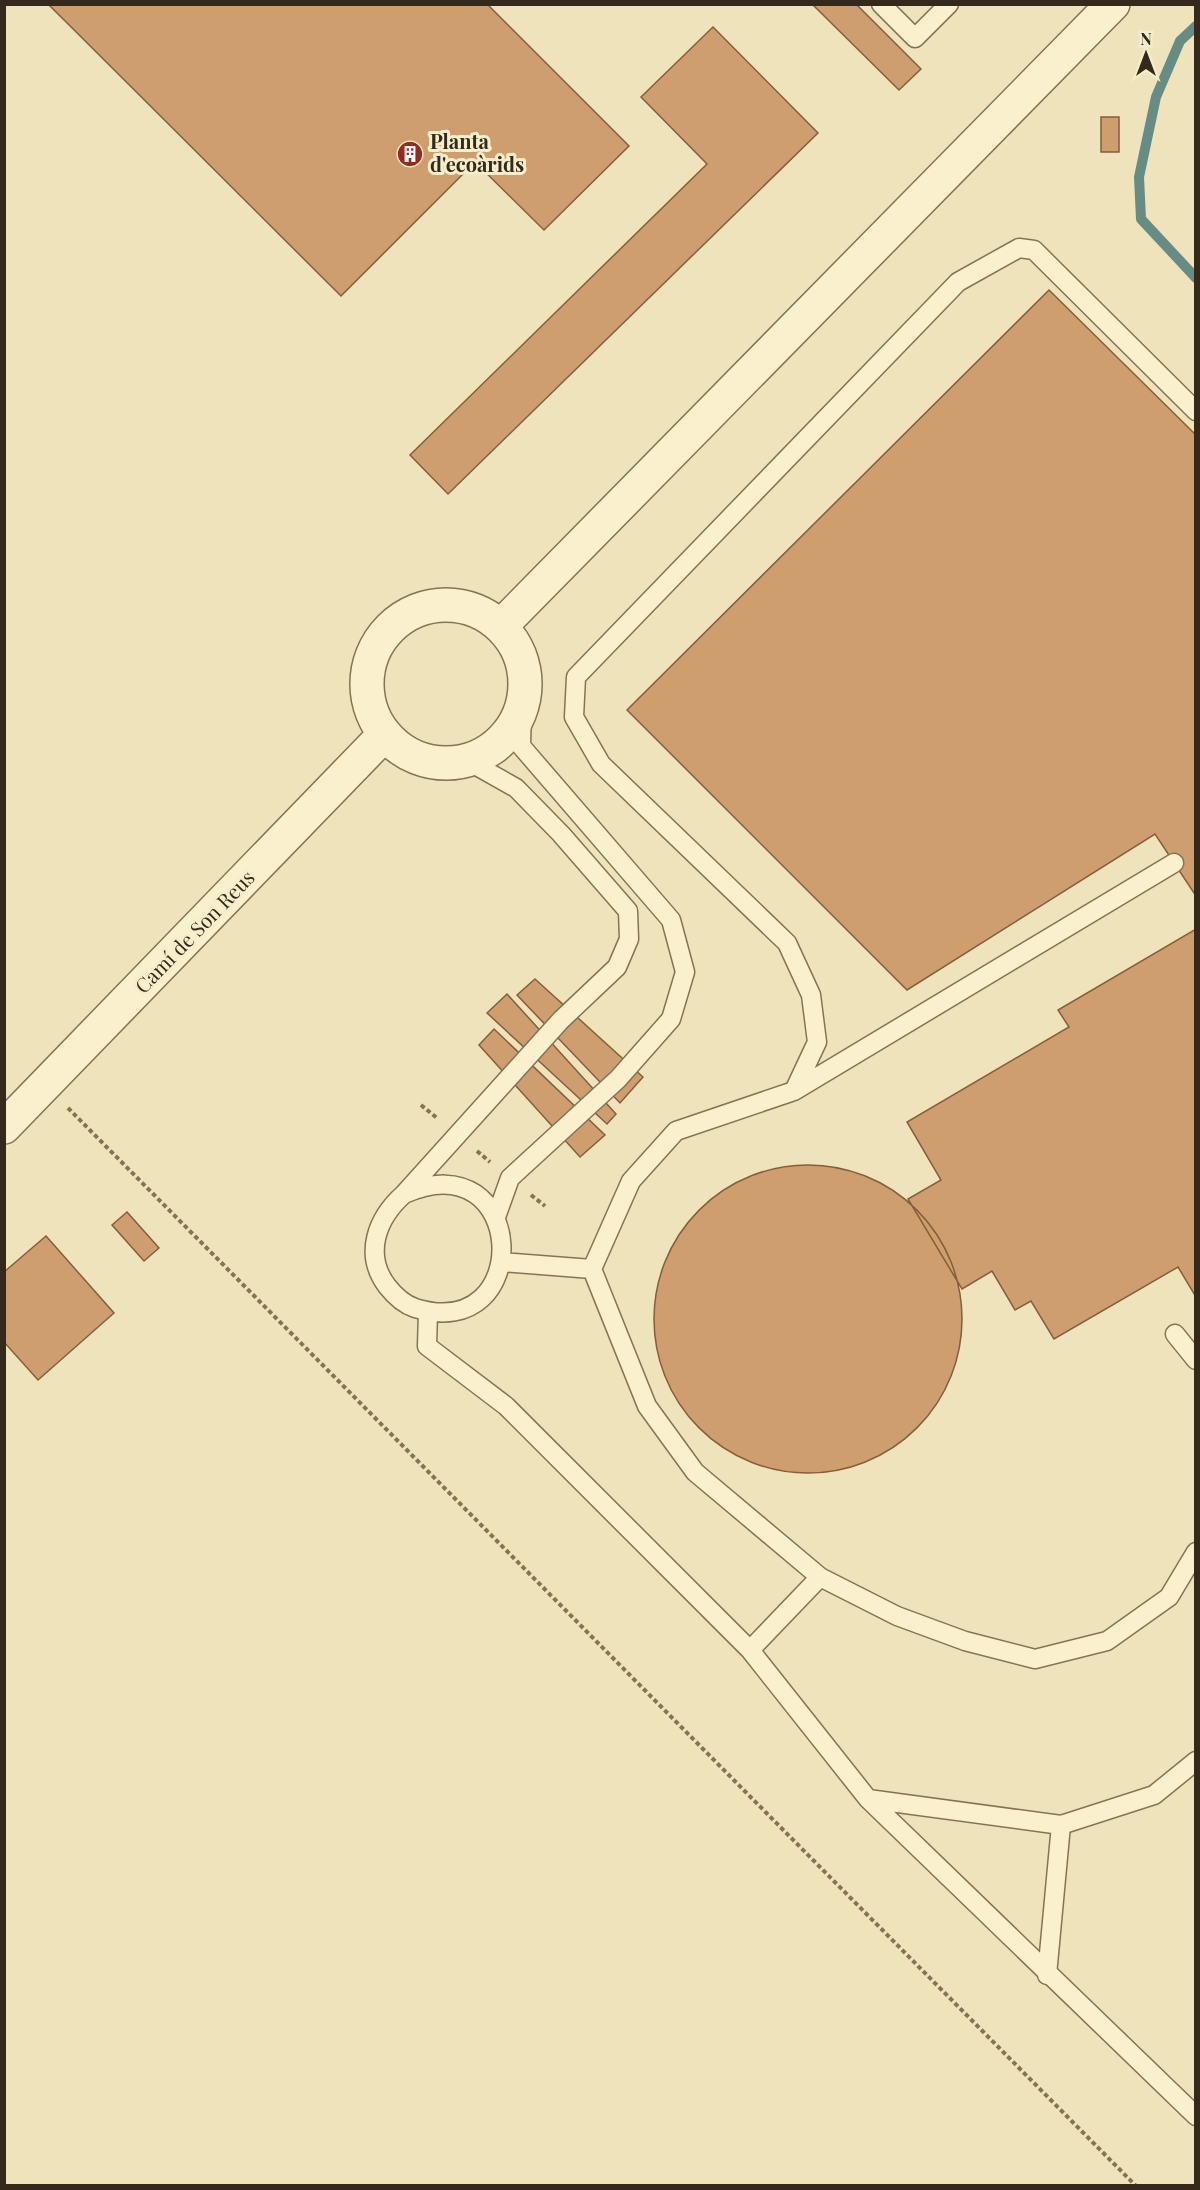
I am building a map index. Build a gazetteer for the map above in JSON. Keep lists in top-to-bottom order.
{
  "streets": {
    "street": ["Camí de Son Reus"]
  },
  "places": {
    "building": ["Planta d'ecoàrids"]
  },
  "north": "top"
}
